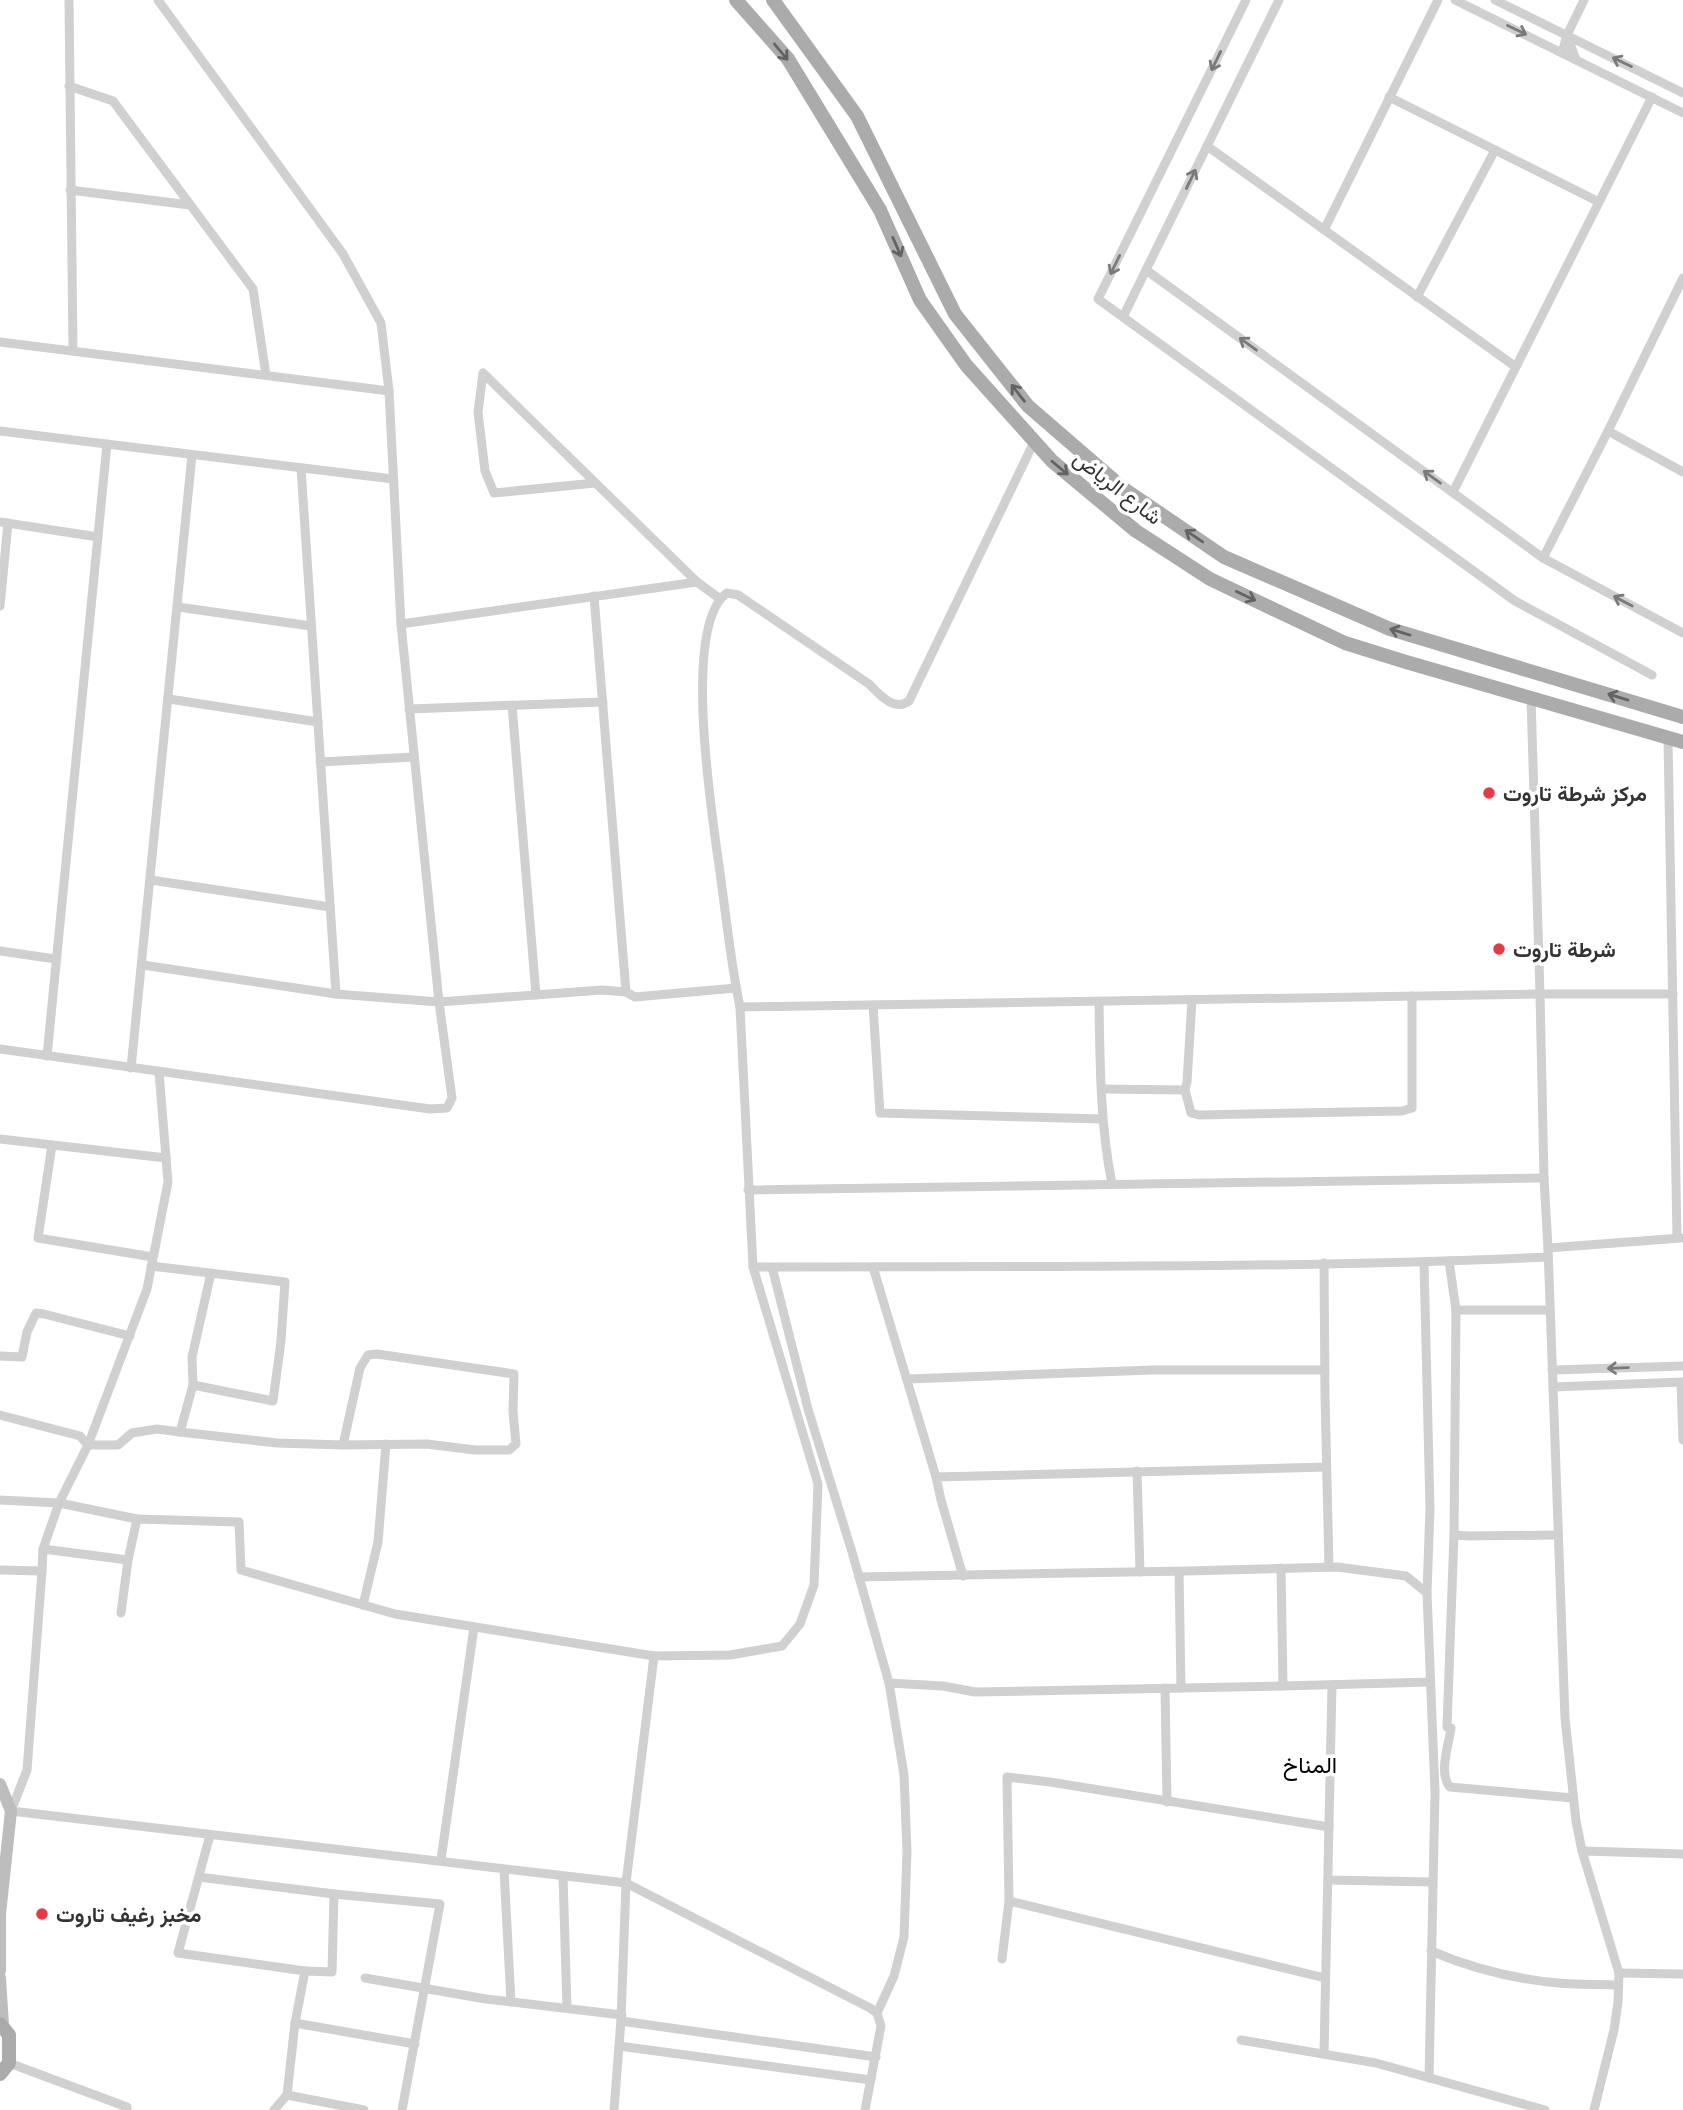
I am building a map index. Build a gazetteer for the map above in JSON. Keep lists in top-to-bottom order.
{
  "streets": {
    "main road": ["شارع الرياض"]
  },
  "districts": ["المناخ"],
  "places": ["مركز شرطة تاروت", "شرطة تاروت", "مخبز رغيف تاروت"]
}
